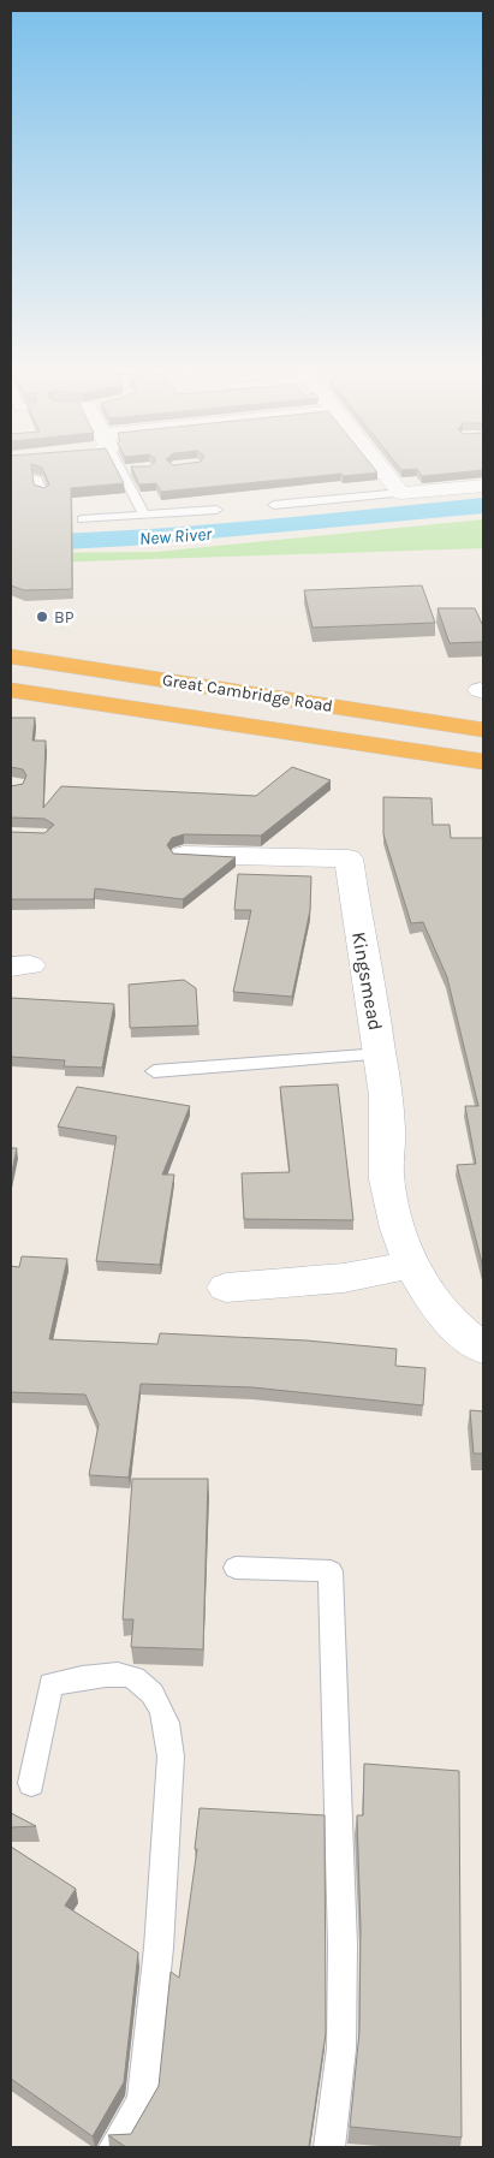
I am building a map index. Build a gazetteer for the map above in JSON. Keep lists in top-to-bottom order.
{
  "streets": {
    "highway": ["Great Cambridge Road"],
    "street": ["Kingsmead"]
  },
  "water": ["New River"],
  "places": ["BP"]
}
